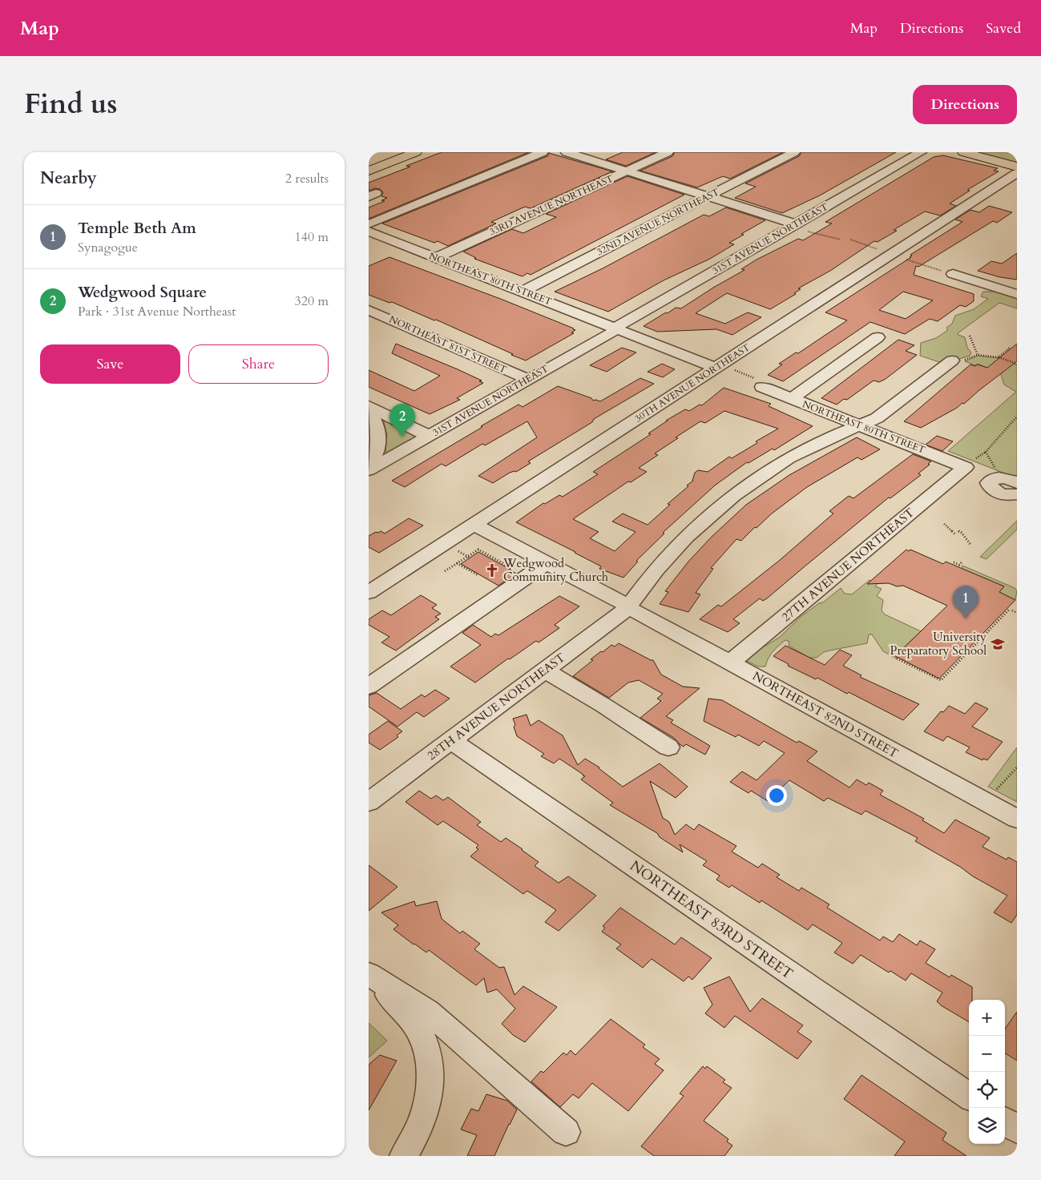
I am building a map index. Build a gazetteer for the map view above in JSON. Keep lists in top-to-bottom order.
{
  "streets": {
    "street": [
      "33RD AVENUE NORTHEAST",
      "32ND AVENUE NORTHEAST",
      "31ST AVENUE NORTHEAST",
      "NORTHEAST 80TH STREET",
      "NORTHEAST 81ST STREET",
      "30TH AVENUE NORTHEAST",
      "27TH AVENUE NORTHEAST",
      "28TH AVENUE NORTHEAST",
      "NORTHEAST 82ND STREET",
      "NORTHEAST 83RD STREET"
    ]
  },
  "crossings": [
    ["33RD AVENUE NORTHEAST", "NORTHEAST 80TH STREET"],
    ["32ND AVENUE NORTHEAST", "NORTHEAST 80TH STREET"],
    ["31ST AVENUE NORTHEAST", "NORTHEAST 80TH STREET"],
    ["31ST AVENUE NORTHEAST", "NORTHEAST 81ST STREET"],
    ["NORTHEAST 80TH STREET", "30TH AVENUE NORTHEAST"],
    ["NORTHEAST 80TH STREET", "27TH AVENUE NORTHEAST"],
    ["NORTHEAST 80TH STREET", "28TH AVENUE NORTHEAST"],
    ["30TH AVENUE NORTHEAST", "NORTHEAST 82ND STREET"],
    ["27TH AVENUE NORTHEAST", "NORTHEAST 82ND STREET"],
    ["28TH AVENUE NORTHEAST", "NORTHEAST 82ND STREET"],
    ["28TH AVENUE NORTHEAST", "NORTHEAST 83RD STREET"]
  ],
  "places": {
    "church": ["Wedgwood Community Church"],
    "school or university": ["University Preparatory School"]
  },
  "page": {
    "header": "Map",
    "nav": ["Map", "Directions", "Saved"],
    "title": "Find us",
    "buttons": [
      "Directions",
      ["Save", "Share"]
    ],
    "heading": ["Nearby", "2 results"],
    "list": [
      {
        "mark": "1",
        "name": "Temple Beth Am",
        "note": "Synagogue",
        "value": "140 m"
      },
      {
        "mark": "2",
        "name": "Wedgwood Square",
        "note": "Park · 31st Avenue Northeast",
        "value": "320 m"
      }
    ],
    "pins": ["2", "1"],
    "map_buttons": ["+", "−"]
  }
}
